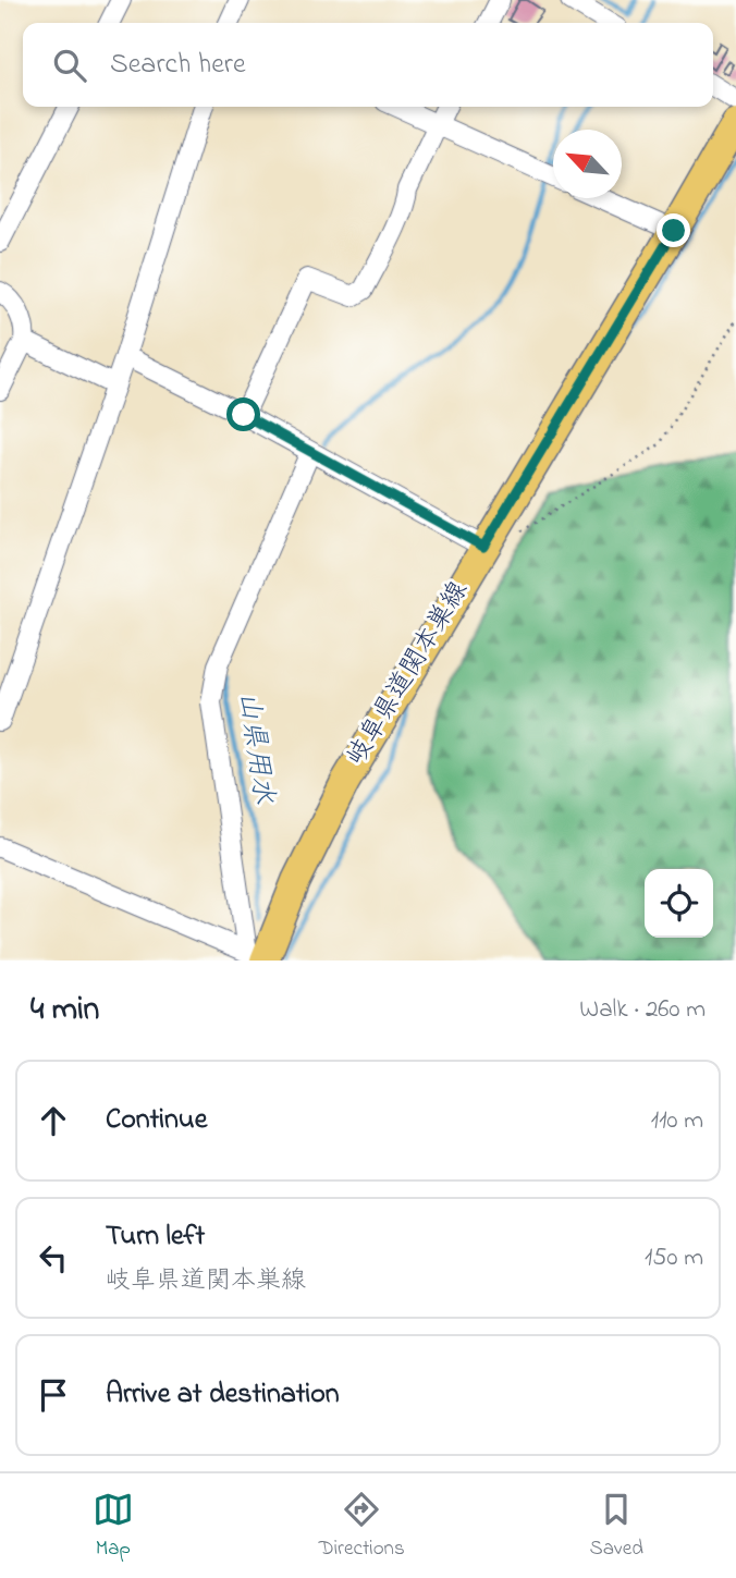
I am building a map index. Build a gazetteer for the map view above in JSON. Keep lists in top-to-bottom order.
{
  "streets": {
    "main road": ["岐阜県道関本巣線"]
  },
  "water": ["山県用水"],
  "north": "top left",
  "page": {
    "search": "Search here",
    "heading": ["4 min", "Walk · 260 m"],
    "list": [
      ["Continue", "110 m"],
      ["Turn left", "岐阜県道関本巣線", "150 m"],
      "Arrive at destination"
    ],
    "nav": ["Map", "Directions", "Saved"]
  }
}
